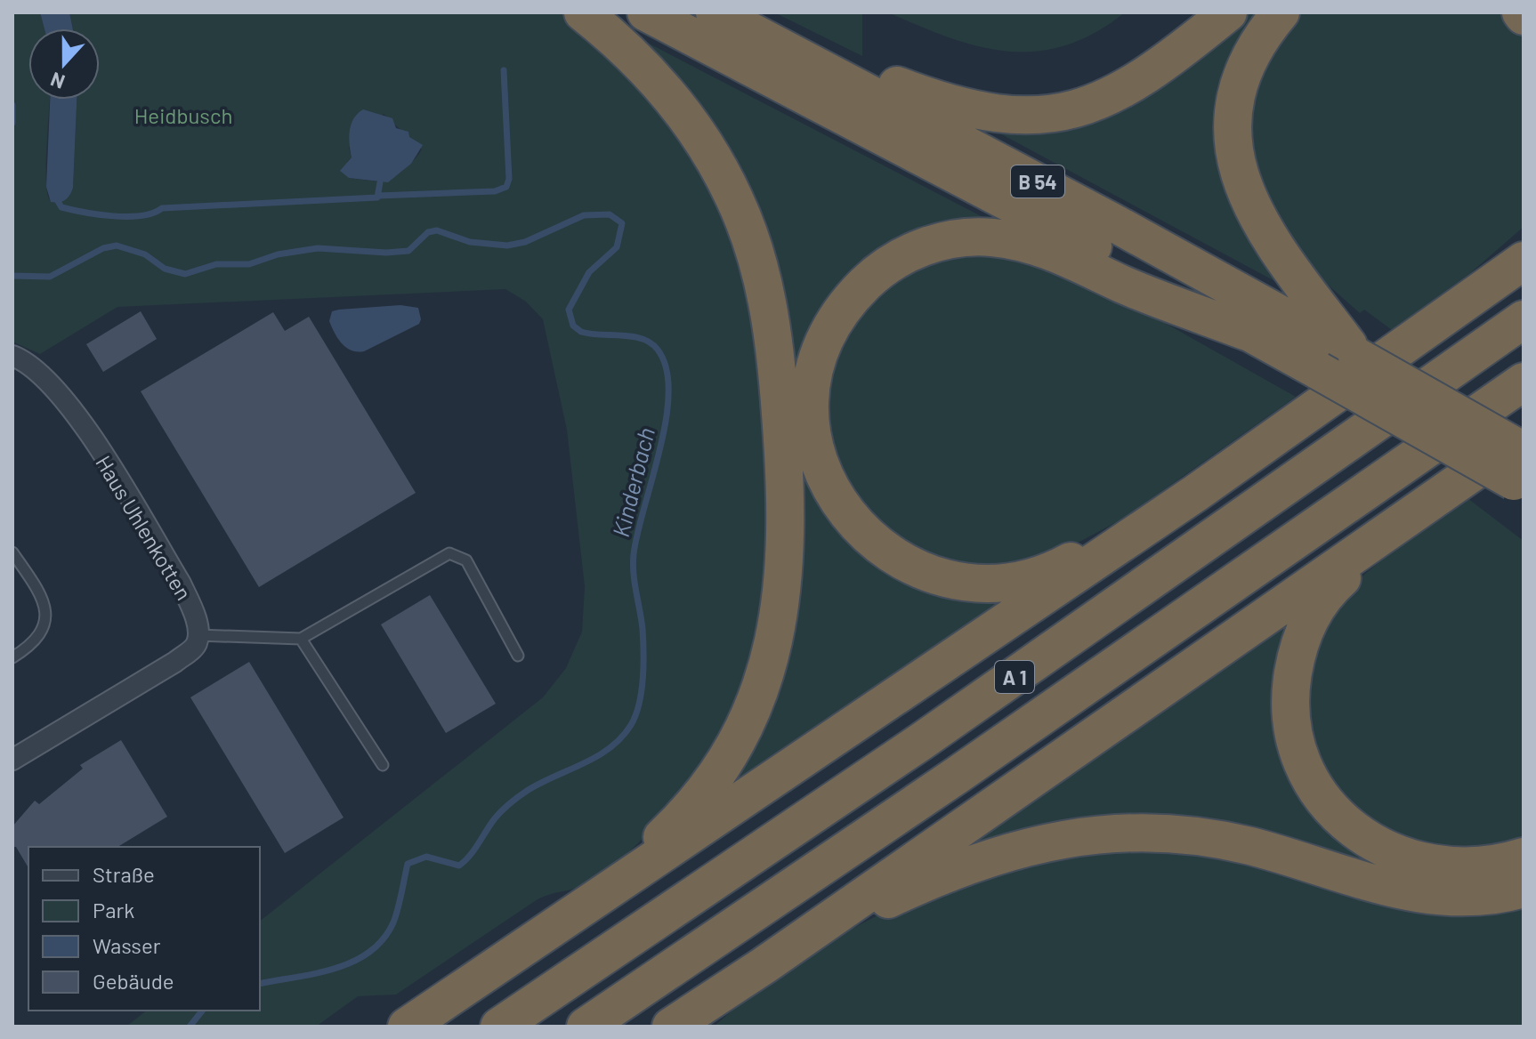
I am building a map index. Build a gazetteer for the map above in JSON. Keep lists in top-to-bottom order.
{
  "streets": {
    "highway": ["B 54", "A 1"],
    "street": ["Haus Uhlenkotten"]
  },
  "water": ["Kinderbach"],
  "parks": ["Heidbusch"],
  "legend": [
    "Straße",
    "Park",
    "Wasser",
    "Gebäude"
  ],
  "north": "bottom"
}
